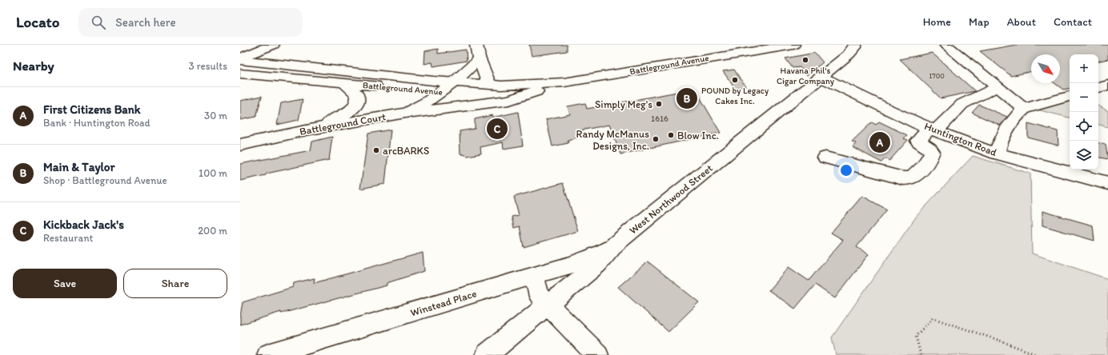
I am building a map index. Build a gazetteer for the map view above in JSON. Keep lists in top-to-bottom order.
{
  "streets": {
    "main road": [
      "Battleground Avenue",
      "Battleground Court",
      "Huntington Road",
      "West Northwood Street",
      "Winstead Place"
    ]
  },
  "crossings": [
    ["Battleground Avenue", "Battleground Court"],
    ["Huntington Road", "West Northwood Street"],
    ["West Northwood Street", "Winstead Place"]
  ],
  "places": [
    "Havana Phil's Cigar Company",
    "POUND by Legacy Cakes Inc.",
    "Simply Meg's",
    "Blow Inc.",
    "Randy McManus Designs, Inc.",
    "arcBARKS"
  ],
  "house_numbers": ["1700", "1616"],
  "north": "bottom right",
  "page": {
    "header": "Locato",
    "search": "Search here",
    "nav": [
      "Home",
      "Map",
      "About",
      "Contact"
    ],
    "heading": ["Nearby", "3 results"],
    "map_buttons": ["+", "−"],
    "list": [
      {
        "mark": "A",
        "name": "First Citizens Bank",
        "note": "Bank · Huntington Road",
        "value": "30 m"
      },
      {
        "mark": "B",
        "name": "Main & Taylor",
        "note": "Shop · Battleground Avenue",
        "value": "100 m"
      },
      {
        "mark": "C",
        "name": "Kickback Jack's",
        "note": "Restaurant",
        "value": "200 m"
      }
    ],
    "pins": ["B", "C", "A"],
    "buttons": ["Save", "Share"]
  }
}
